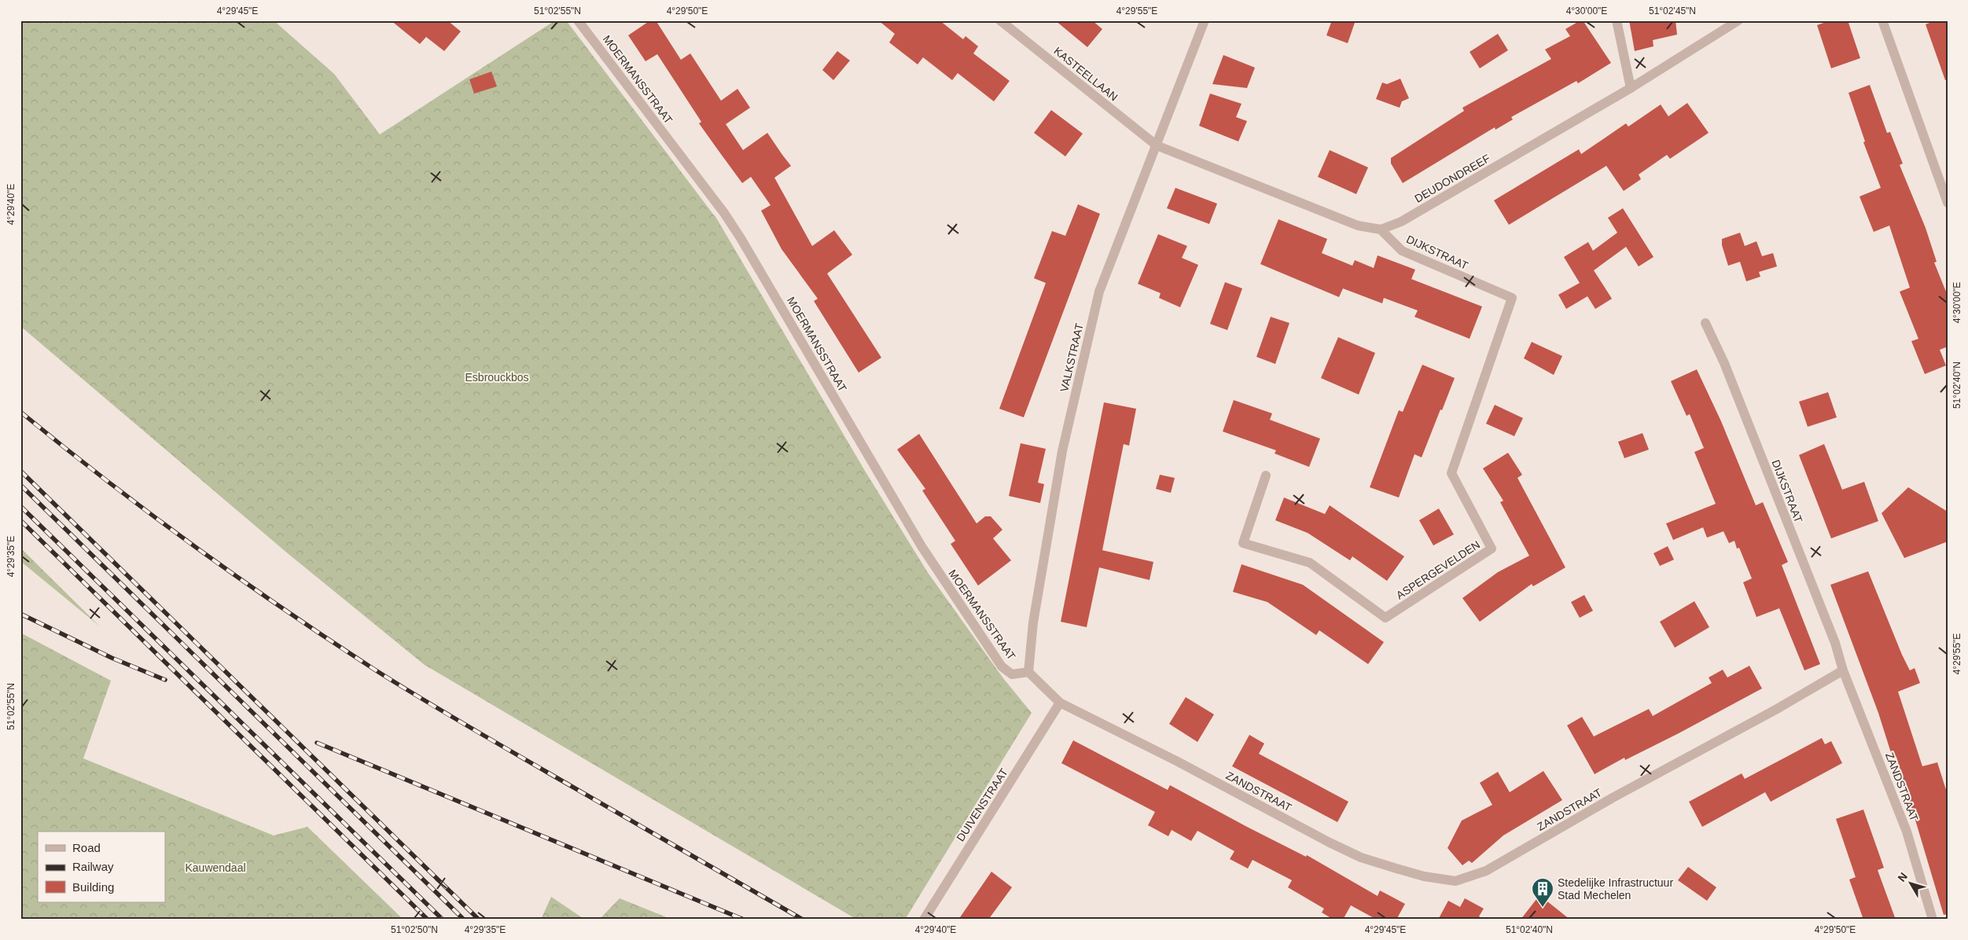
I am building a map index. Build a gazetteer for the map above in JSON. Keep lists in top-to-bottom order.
{
  "streets": {
    "street": [
      "KASTEELLAAN",
      "MOERMANSSTRAAT",
      "DEUDONDREEF",
      "DIJKSTRAAT",
      "VALKSTRAAT",
      "ASPERGEVELDEN",
      "ZANDSTRAAT",
      "DUIVENSTRAAT"
    ]
  },
  "crossings": [
    ["KASTEELLAAN", "VALKSTRAAT"],
    ["MOERMANSSTRAAT", "VALKSTRAAT"],
    ["DEUDONDREEF", "DIJKSTRAAT"],
    ["DIJKSTRAAT", "ASPERGEVELDEN"],
    ["DIJKSTRAAT", "ZANDSTRAAT"],
    ["ZANDSTRAAT", "DUIVENSTRAAT"]
  ],
  "parks": ["Esbrouckbos", "Kauwendaal"],
  "places": {
    "building": ["Stedelijke Infrastructuur Stad Mechelen"]
  },
  "legend": ["Road", "Railway", "Building"],
  "north": "top left",
  "coordinates": [
    "4°29'45\"E",
    "51°02'55\"N",
    "4°29'50\"E",
    "4°29'55\"E",
    "4°30'00\"E",
    "51°02'45\"N",
    "4°29'40\"E",
    "51°02'40\"N",
    "4°29'35\"E",
    "51°02'50\"N"
  ]
}
